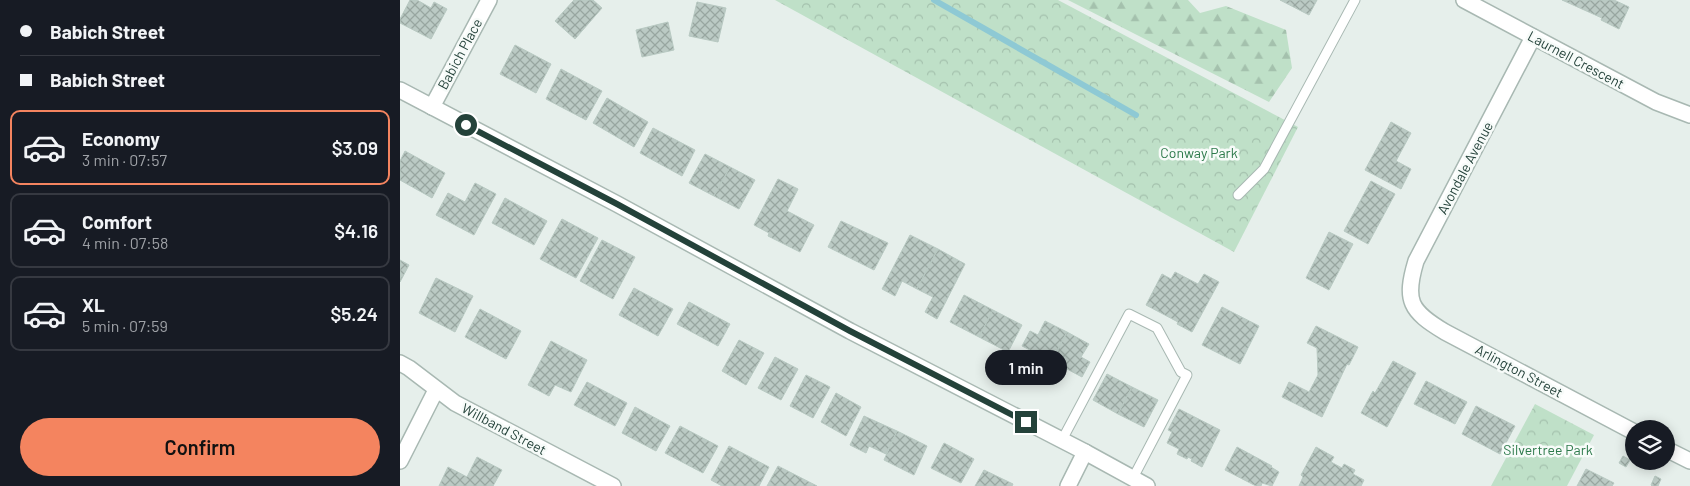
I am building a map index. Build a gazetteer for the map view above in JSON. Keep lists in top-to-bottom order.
{
  "streets": {
    "street": [
      "Babich Place",
      "Laurnell Crescent",
      "Avondale Avenue",
      "Arlington Street",
      "Willband Street"
    ]
  },
  "crossings": [
    ["Laurnell Crescent", "Avondale Avenue"],
    ["Avondale Avenue", "Arlington Street"]
  ],
  "parks": ["Conway Park", "Silvertree Park"],
  "page": {
    "banner": ["Babich Street", "Babich Street"],
    "list": [
      {
        "name": "Economy",
        "note": "3 min · 07:57",
        "value": "$3.09"
      },
      {
        "name": "Comfort",
        "note": "4 min · 07:58",
        "value": "$4.16"
      },
      {
        "name": "XL",
        "note": "5 min · 07:59",
        "value": "$5.24"
      }
    ],
    "bubble": "1 min",
    "buttons": "Confirm"
  }
}
